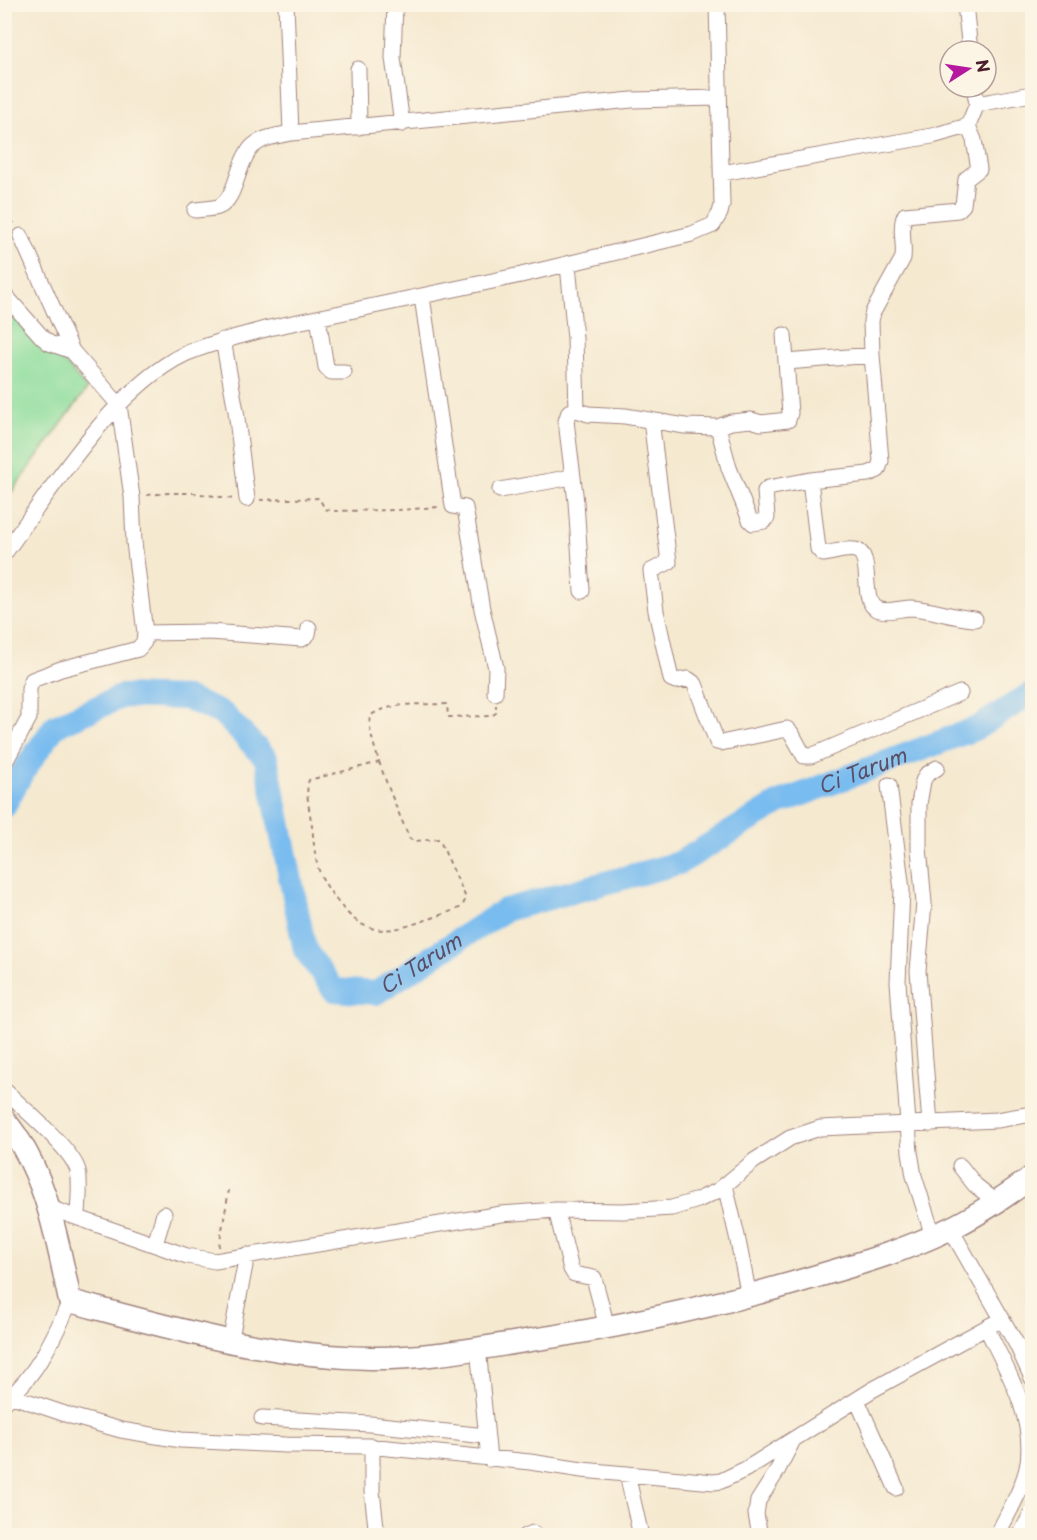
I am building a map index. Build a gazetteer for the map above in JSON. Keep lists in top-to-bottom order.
{
  "water": ["Ci Tarum"],
  "north": "right"
}
